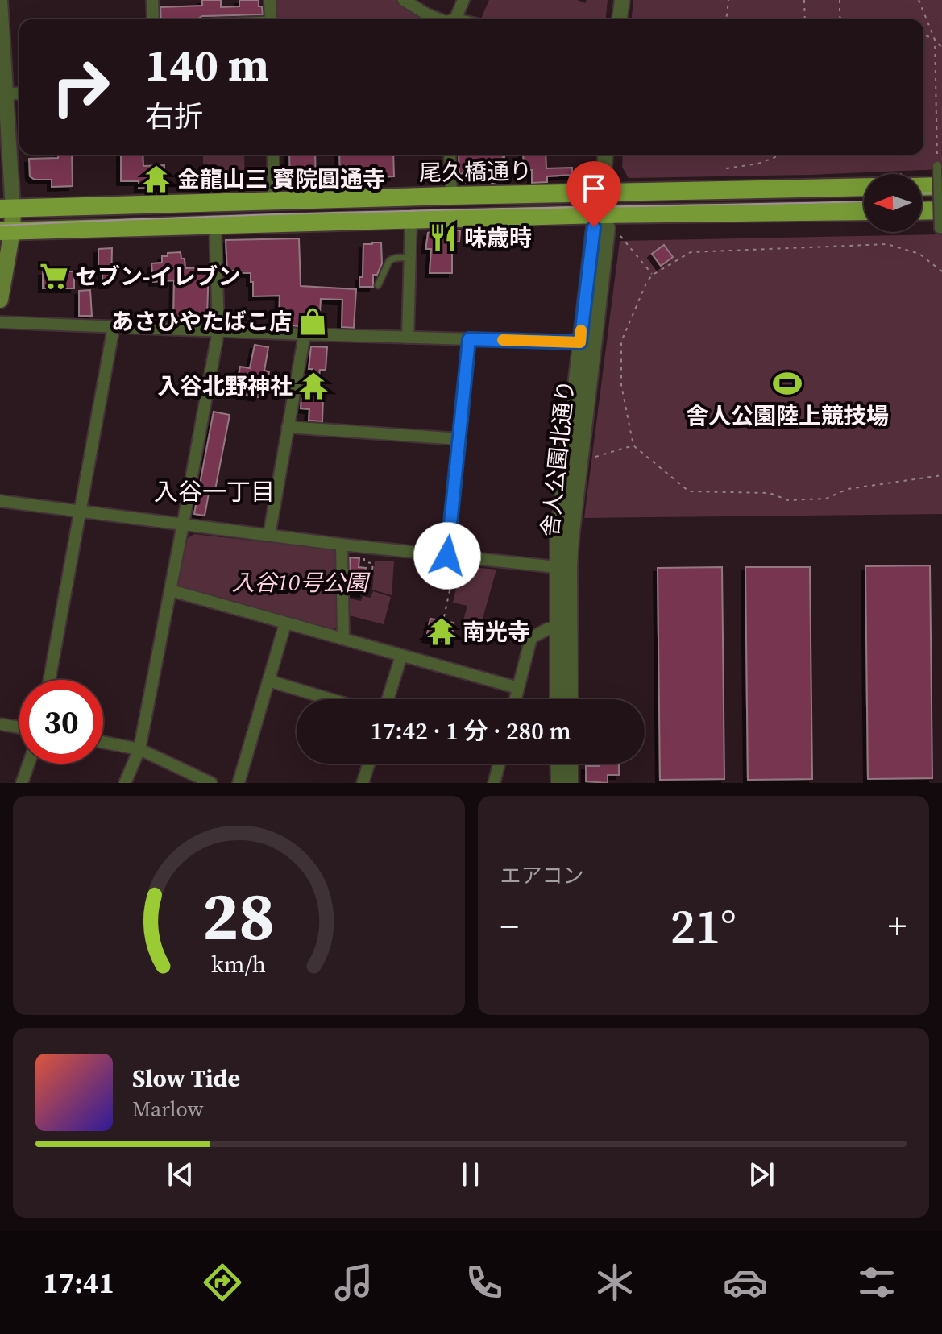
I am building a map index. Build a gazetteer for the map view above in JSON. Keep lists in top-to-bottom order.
{
  "streets": {
    "main road": ["尾久橋通り"],
    "street": ["舎人公園北通り"]
  },
  "crossings": [
    ["尾久橋通り", "舎人公園北通り"]
  ],
  "districts": ["入谷一丁目"],
  "parks": ["入谷10号公園"],
  "places": {
    "temple": ["金龍山三 寳院圓通寺", "入谷北野神社", "南光寺"],
    "restaurant": ["味歳時"],
    "supermarket": ["セブン-イレブン"],
    "shop": ["あさひやたばこ店"],
    "sports": ["舎人公園陸上競技場"]
  },
  "north": "left",
  "page": {
    "turn": ["140 m", "右折"],
    "limit": "30",
    "trip": "17:42 · 1 分 · 280 m",
    "tile": "エアコン",
    "heat": ["−", "21°", "+"],
    "song": ["Slow Tide", "Marlow"],
    "tabs": "17:41",
    "gauge": ["28", "km/h"]
  }
}
